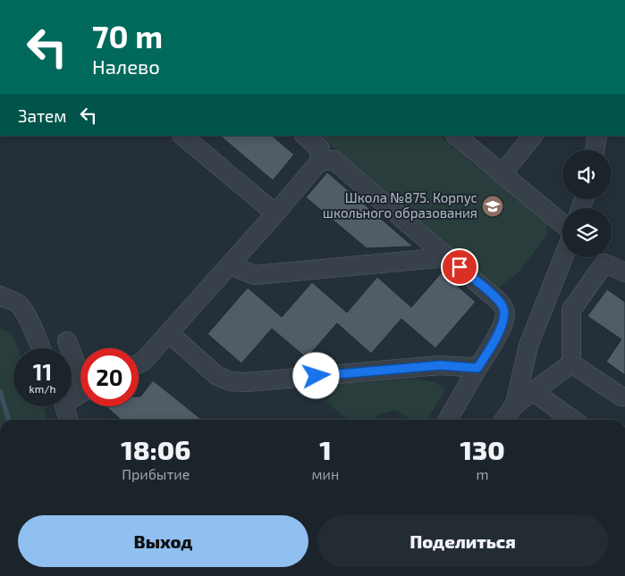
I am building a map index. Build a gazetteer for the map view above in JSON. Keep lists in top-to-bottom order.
{
  "places": {
    "school or university": ["Школа №875. Корпус школьного образования"]
  },
  "page": {
    "turn": ["70 m", "Налево"],
    "then": "Затем",
    "speed": "11 km/h",
    "limit": "20",
    "eta": [
      "18:06",
      "Прибытие",
      "1",
      "мин",
      "130",
      "m"
    ],
    "buttons": ["Выход", "Поделиться"]
  }
}
